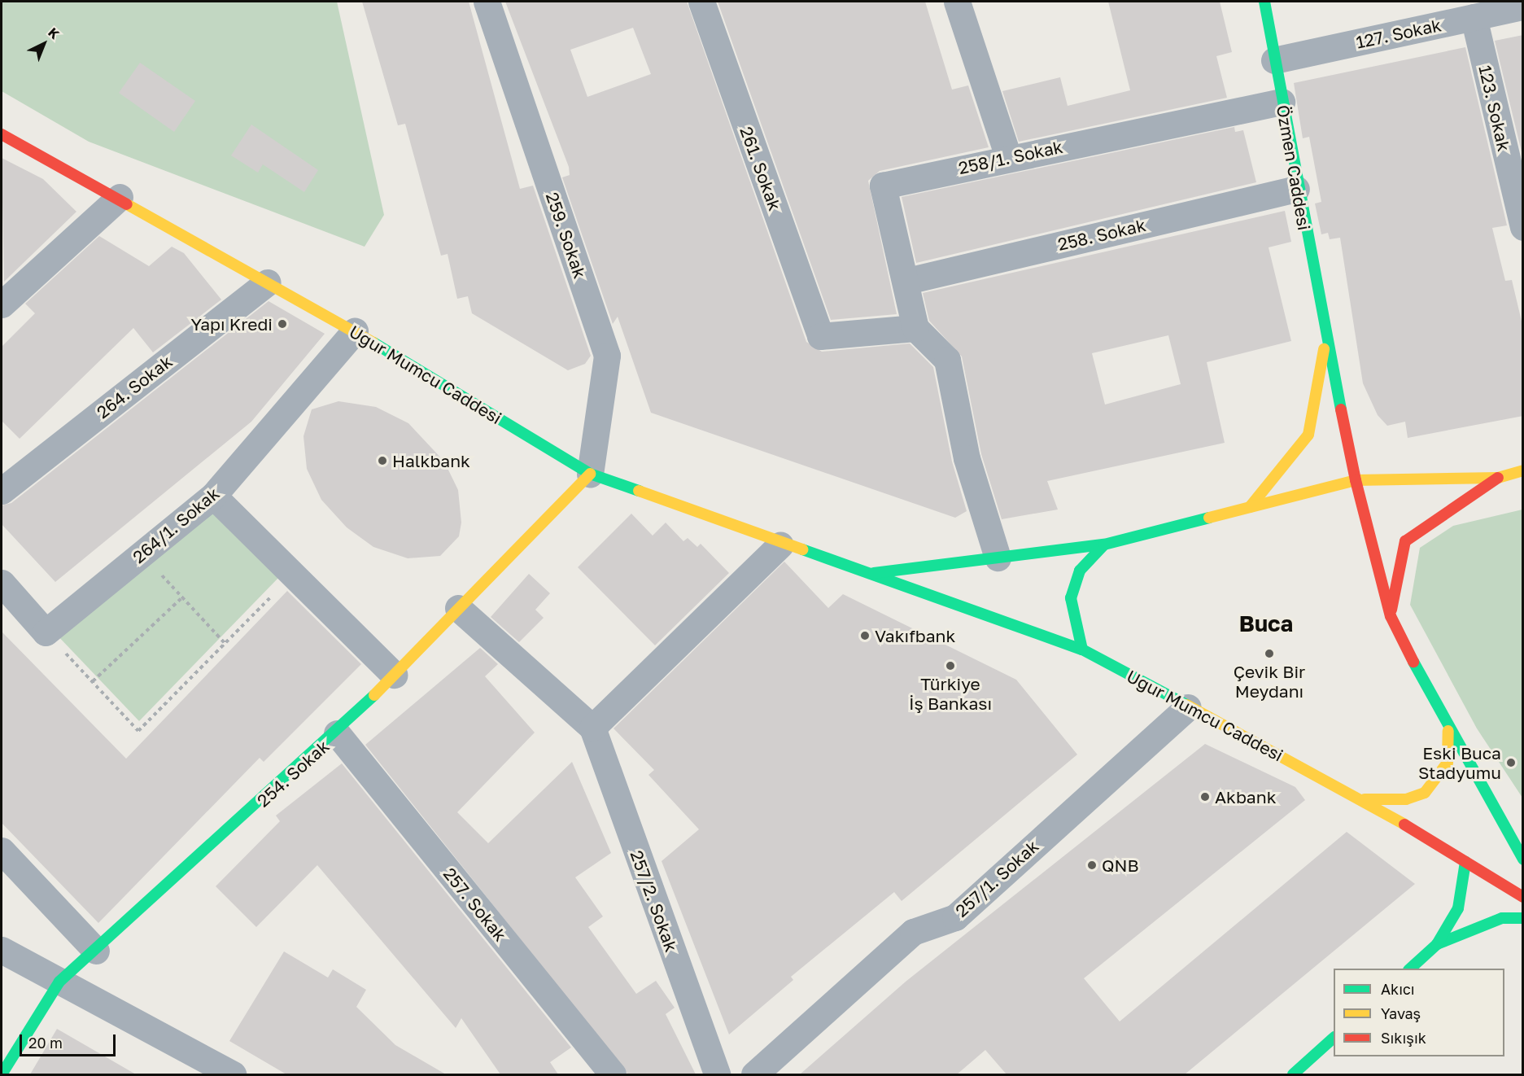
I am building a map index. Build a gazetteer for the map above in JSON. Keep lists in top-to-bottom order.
{
  "streets": {
    "main road": ["Özmen Caddesi", "Uğur Mumcu Caddesi", "254. Sokak"],
    "street": [
      "127. Sokak",
      "123. Sokak",
      "258/1. Sokak",
      "261. Sokak",
      "258. Sokak",
      "259. Sokak",
      "264. Sokak",
      "264/1. Sokak",
      "257/1. Sokak",
      "257/2. Sokak",
      "257. Sokak"
    ]
  },
  "crossings": [
    ["127. Sokak", "123. Sokak"],
    ["127. Sokak", "Özmen Caddesi"],
    ["258/1. Sokak", "Özmen Caddesi"],
    ["258/1. Sokak", "261. Sokak"],
    ["258/1. Sokak", "258. Sokak"],
    ["Özmen Caddesi", "258. Sokak"],
    ["Özmen Caddesi", "Uğur Mumcu Caddesi"],
    ["259. Sokak", "Uğur Mumcu Caddesi"],
    ["259. Sokak", "254. Sokak"],
    ["Uğur Mumcu Caddesi", "264. Sokak"],
    ["Uğur Mumcu Caddesi", "264/1. Sokak"],
    ["Uğur Mumcu Caddesi", "254. Sokak"],
    ["Uğur Mumcu Caddesi", "257/1. Sokak"],
    ["254. Sokak", "257/2. Sokak"],
    ["254. Sokak", "257. Sokak"]
  ],
  "districts": ["Buca"],
  "places": [
    "Yapı Kredi",
    "Halkbank",
    "Vakıfbank",
    "Çevik Bir Meydanı",
    "Türkiye İş Bankası",
    "Eski Buca Stadyumu",
    "Akbank",
    "QNB"
  ],
  "legend": ["Akıcı", "Yavaş", "Sıkışık"],
  "scale_bar": "20 m",
  "north": "top right"
}
